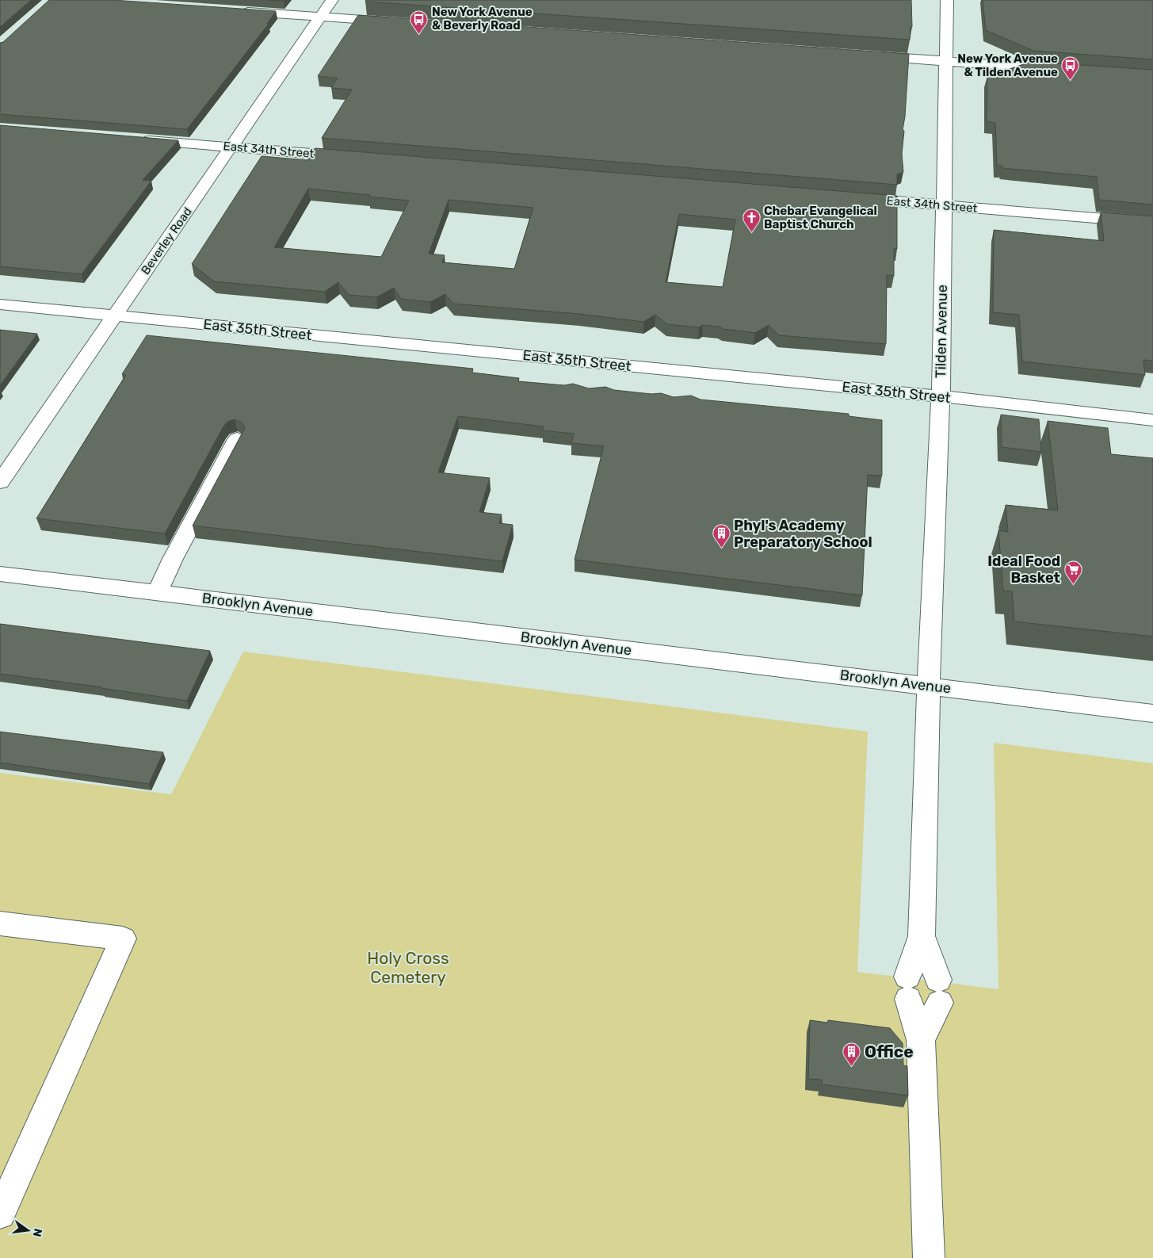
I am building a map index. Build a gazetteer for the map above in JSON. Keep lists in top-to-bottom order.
{
  "streets": {
    "street": [
      "East 34th Street",
      "Beverley Road",
      "East 35th Street",
      "Tilden Avenue",
      "Brooklyn Avenue"
    ]
  },
  "crossings": [
    ["East 34th Street", "Beverley Road"],
    ["East 34th Street", "Tilden Avenue"],
    ["Beverley Road", "East 35th Street"],
    ["East 35th Street", "Tilden Avenue"],
    ["Tilden Avenue", "Brooklyn Avenue"]
  ],
  "parks": ["Holy Cross Cemetery"],
  "places": {
    "bus stop": ["New York Avenue & Beverly Road", "New York Avenue & Tilden Avenue"],
    "church": ["Chebar Evangelical Baptist Church"],
    "building": ["Phyl's Academy Preparatory School", "Office"],
    "supermarket": ["Ideal Food Basket"]
  },
  "north": "right"
}
